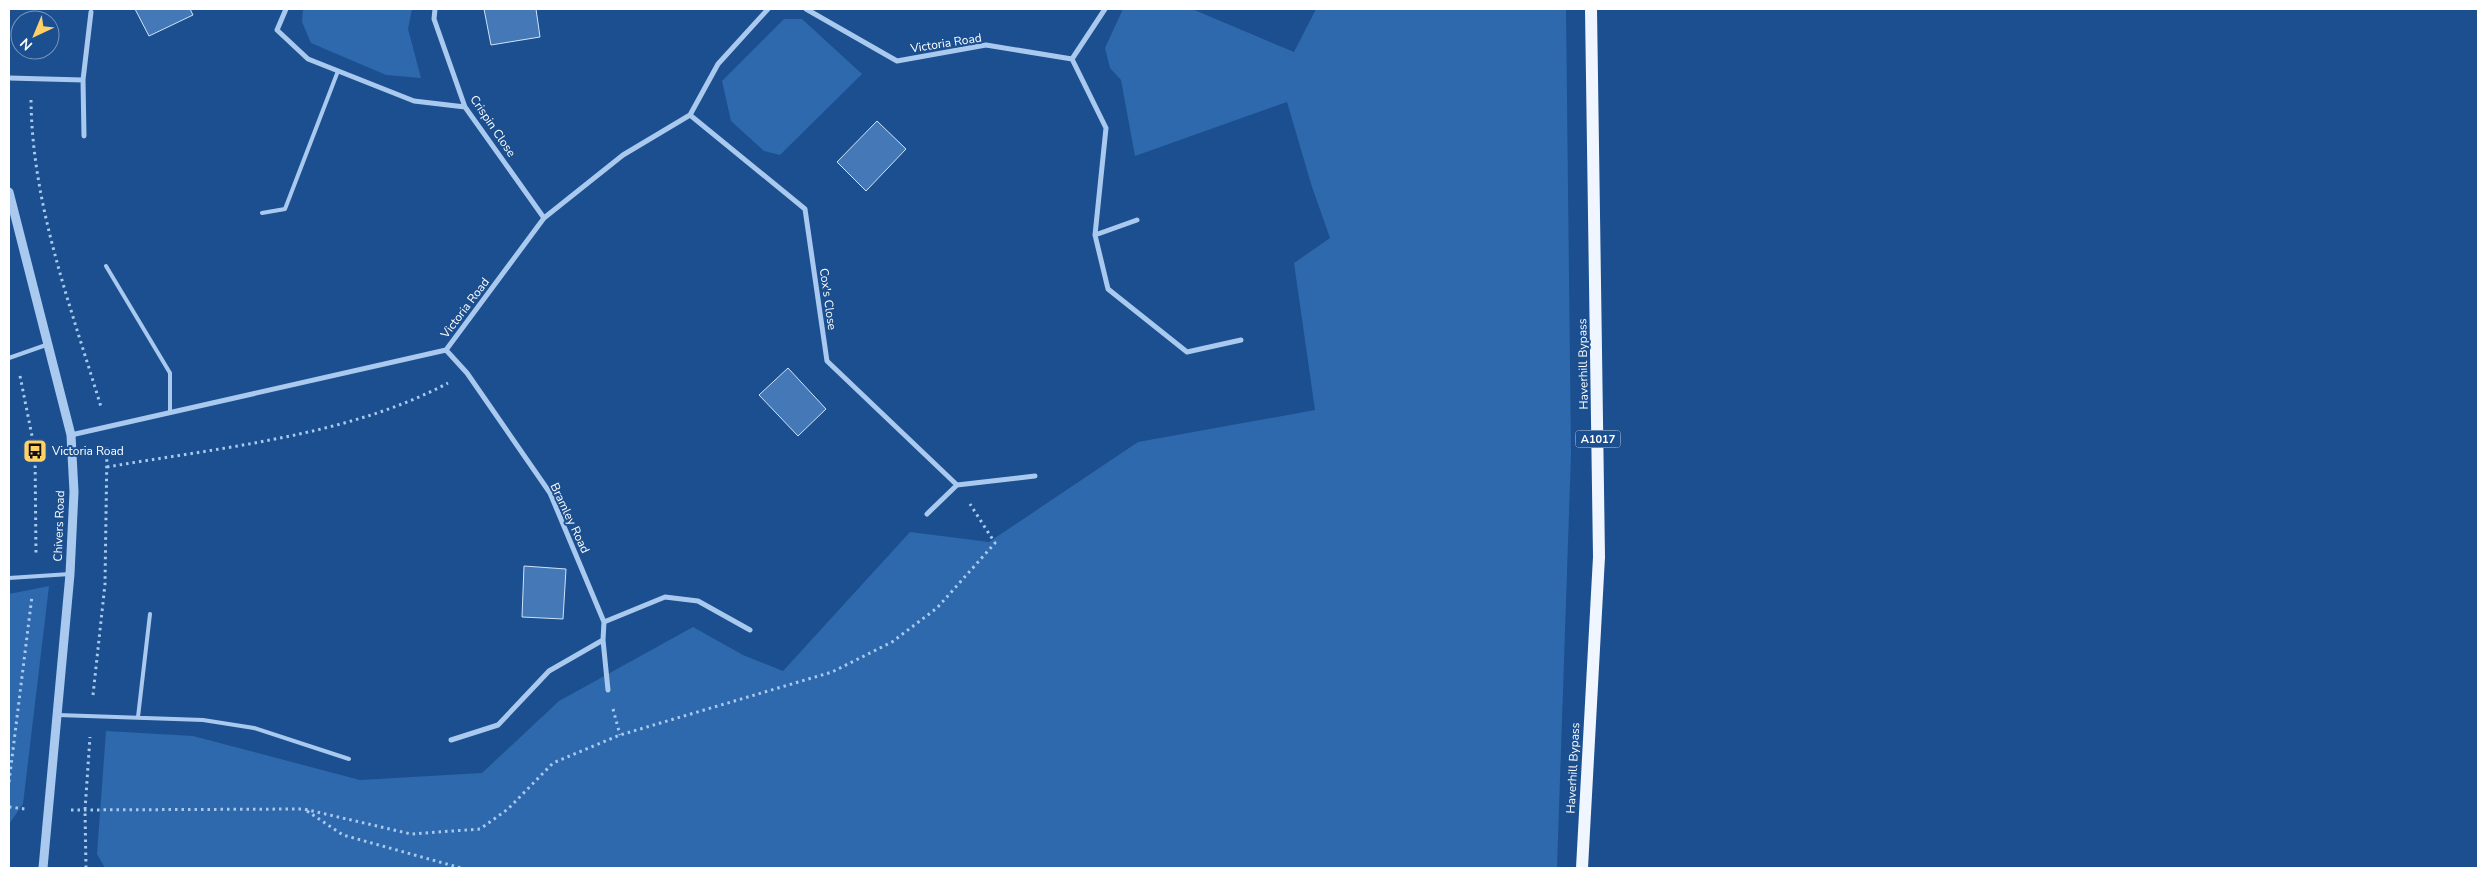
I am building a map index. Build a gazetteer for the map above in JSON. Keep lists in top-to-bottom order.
{
  "streets": {
    "main road": ["Haverhill Bypass", "A1017"],
    "street": [
      "Victoria Road",
      "Crispin Close",
      "Cox's Close",
      "Bramley Road",
      "Chivers Road"
    ]
  },
  "crossings": [
    ["Victoria Road", "Crispin Close"],
    ["Victoria Road", "Cox's Close"],
    ["Victoria Road", "Bramley Road"],
    ["Victoria Road", "Chivers Road"]
  ],
  "places": {
    "bus stop": ["Victoria Road"]
  },
  "north": "bottom left"
}
